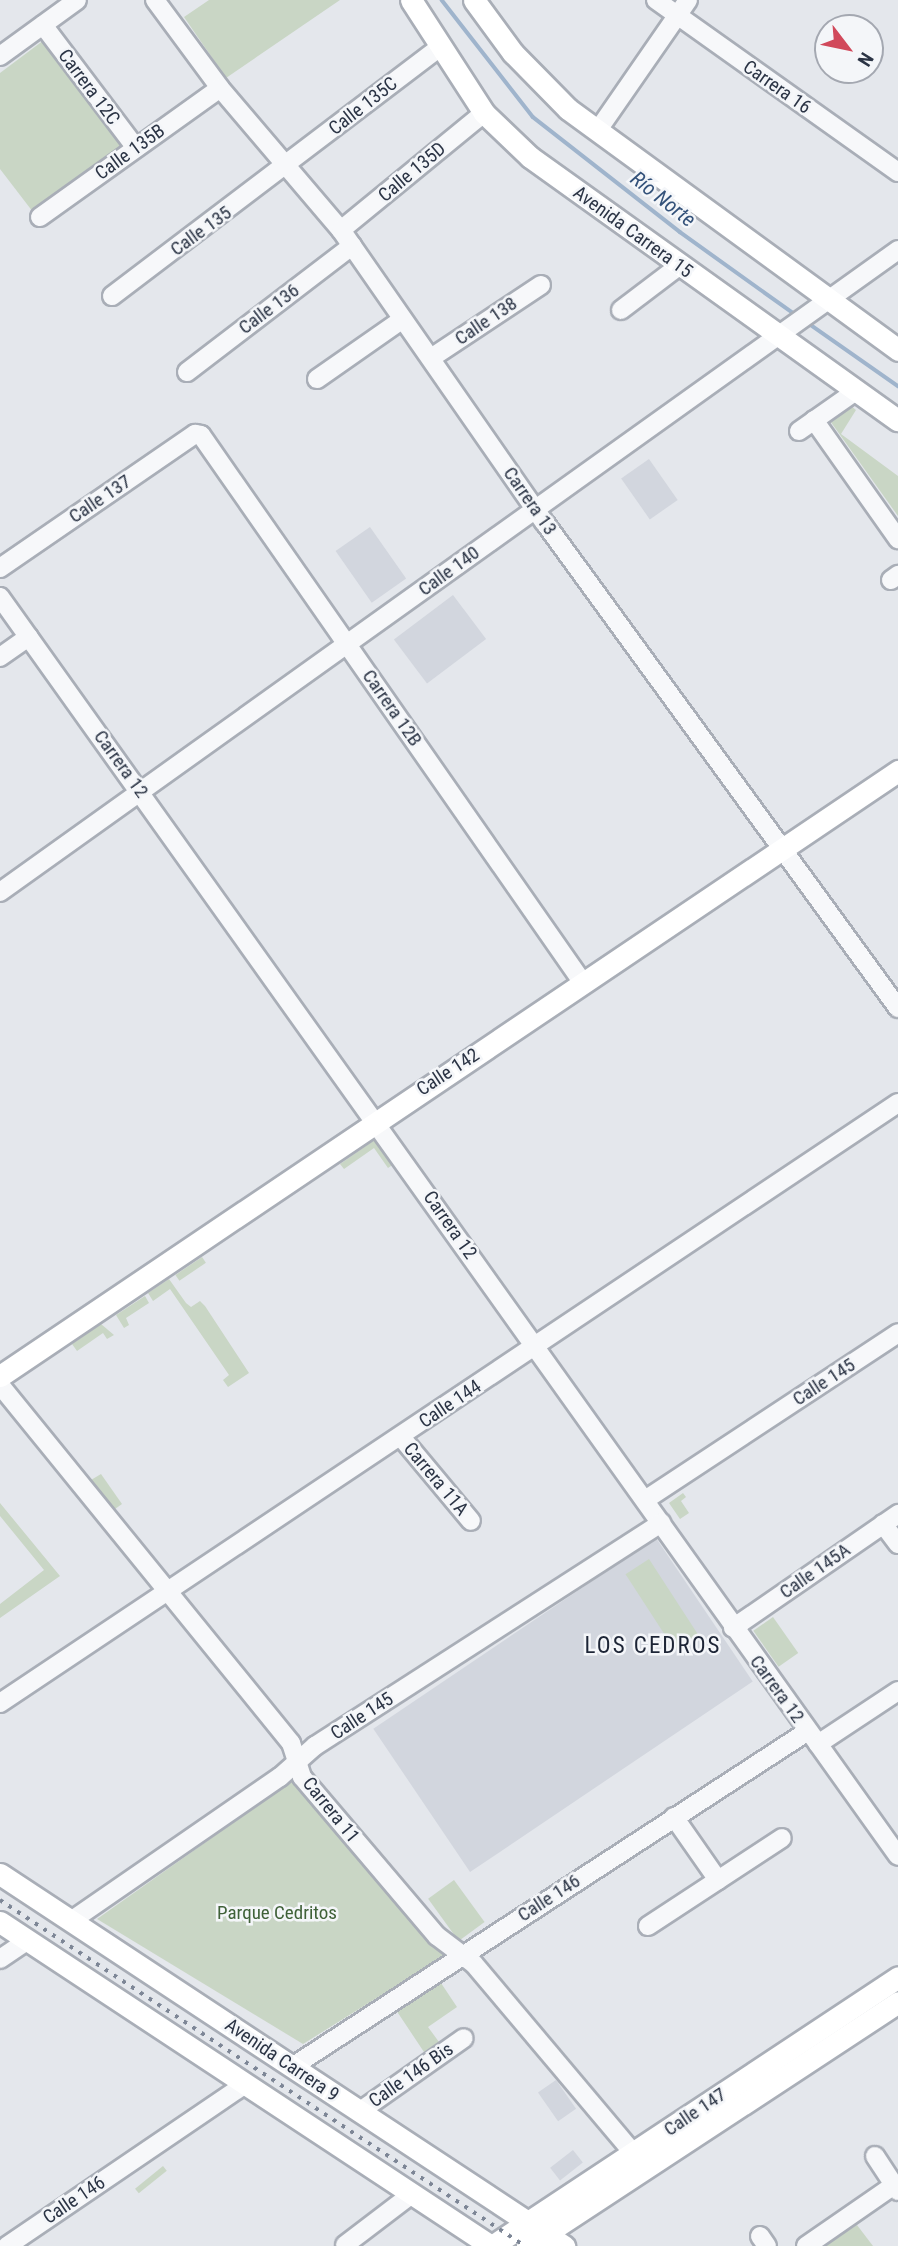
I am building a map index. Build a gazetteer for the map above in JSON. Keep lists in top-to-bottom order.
{
  "streets": {
    "main road": [
      "Avenida Carrera 15",
      "Calle 142",
      "Avenida Carrera 9",
      "Calle 147"
    ],
    "street": [
      "Carrera 12C",
      "Carrera 16",
      "Calle 135C",
      "Calle 135B",
      "Calle 135D",
      "Calle 135",
      "Calle 136",
      "Calle 138",
      "Calle 137",
      "Carrera 13",
      "Calle 140",
      "Carrera 12B",
      "Carrera 12",
      "Calle 145",
      "Calle 144",
      "Carrera 11A",
      "Calle 145A",
      "Carrera 11",
      "Calle 146",
      "Calle 146 Bis"
    ]
  },
  "crossings": [
    ["Carrera 12C", "Calle 135B"],
    ["Calle 135C", "Calle 135"],
    ["Calle 135C", "Avenida Carrera 15"],
    ["Calle 135C", "Carrera 13"],
    ["Calle 135B", "Carrera 13"],
    ["Calle 135D", "Avenida Carrera 15"],
    ["Calle 135D", "Carrera 13"],
    ["Calle 135", "Carrera 13"],
    ["Avenida Carrera 15", "Calle 140"],
    ["Calle 136", "Carrera 13"],
    ["Calle 138", "Carrera 13"],
    ["Calle 137", "Carrera 12B"],
    ["Carrera 13", "Calle 140"],
    ["Carrera 13", "Calle 142"],
    ["Calle 140", "Carrera 12B"],
    ["Calle 140", "Carrera 12"],
    ["Carrera 12B", "Calle 142"],
    ["Carrera 12", "Calle 142"],
    ["Carrera 12", "Calle 145"],
    ["Carrera 12", "Calle 144"],
    ["Carrera 12", "Calle 145A"],
    ["Carrera 12", "Calle 146"],
    ["Calle 145", "Carrera 11"],
    ["Calle 145", "Avenida Carrera 9"],
    ["Calle 144", "Carrera 11A"],
    ["Calle 144", "Carrera 11"],
    ["Carrera 11", "Calle 146"],
    ["Carrera 11", "Calle 147"],
    ["Calle 146", "Avenida Carrera 9"],
    ["Avenida Carrera 9", "Calle 146 Bis"],
    ["Avenida Carrera 9", "Calle 147"]
  ],
  "districts": ["LOS CEDROS"],
  "water": ["Río Norte"],
  "parks": ["Parque Cedritos"],
  "north": "bottom right"
}
